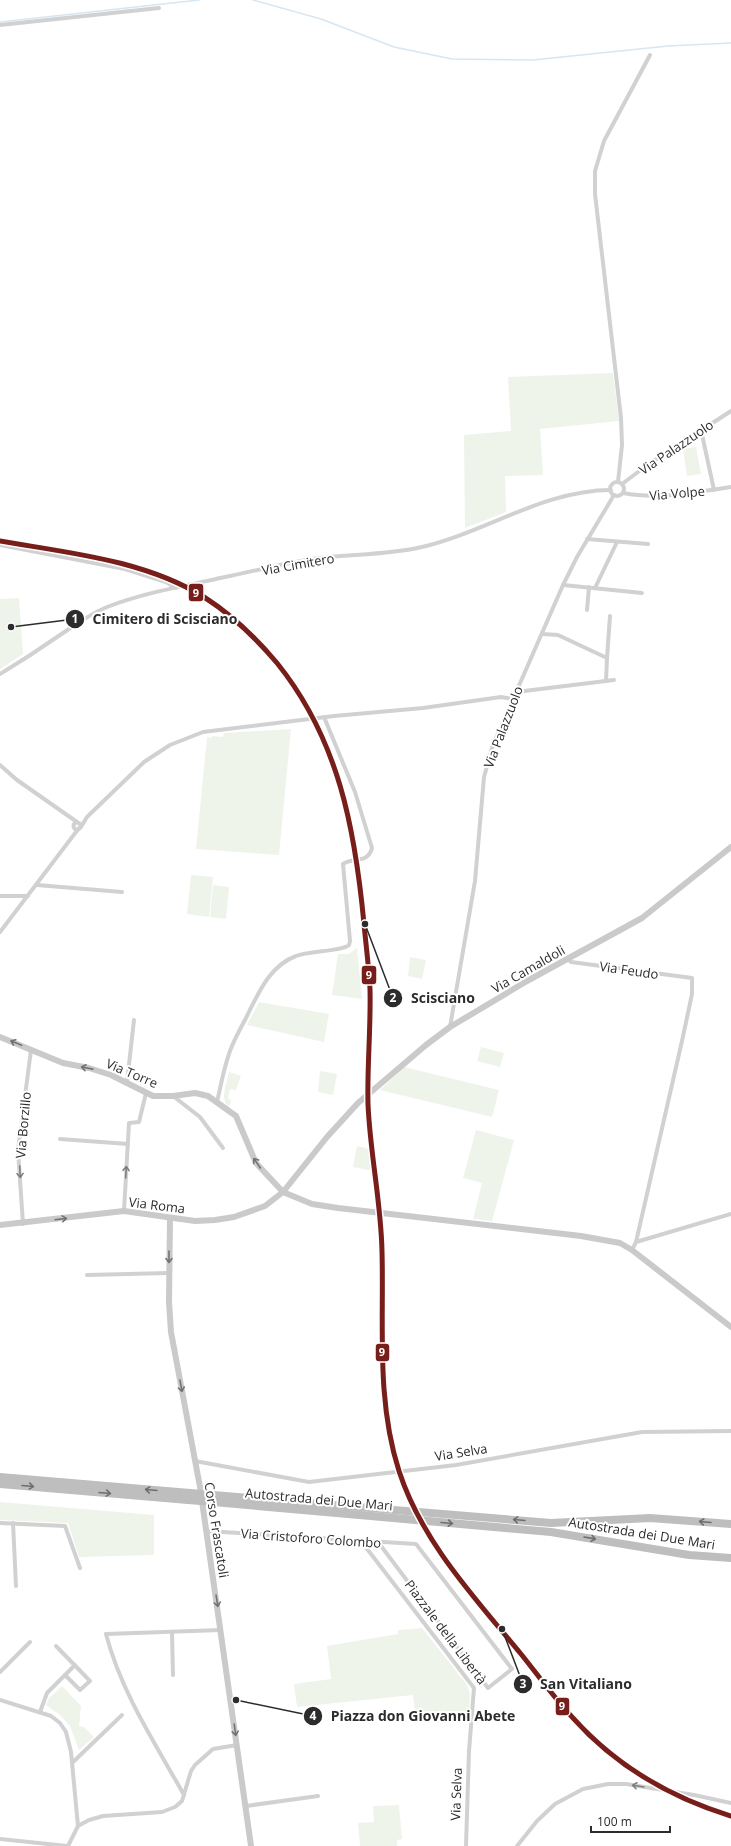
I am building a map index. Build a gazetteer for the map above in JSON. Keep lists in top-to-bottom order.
{
  "streets": {
    "highway": ["Autostrada dei Due Mari"],
    "street": [
      "Via Palazzuolo",
      "Via Volpe",
      "Via Cimitero",
      "Via Camaldoli",
      "Via Feudo",
      "Via Torre",
      "Via Borzillo",
      "Via Roma",
      "Via Selva",
      "Corso Frascatoli",
      "Via Cristoforo Colombo",
      "Piazzale della Libertà"
    ]
  },
  "crossings": [
    ["Via Palazzuolo", "Via Volpe"],
    ["Via Palazzuolo", "Via Cimitero"],
    ["Via Palazzuolo", "Via Camaldoli"],
    ["Via Volpe", "Via Cimitero"],
    ["Via Camaldoli", "Via Feudo"],
    ["Via Camaldoli", "Via Torre"],
    ["Via Camaldoli", "Via Roma"],
    ["Via Torre", "Via Borzillo"],
    ["Via Torre", "Via Roma"],
    ["Via Borzillo", "Via Roma"],
    ["Via Roma", "Corso Frascatoli"],
    ["Via Selva", "Corso Frascatoli"],
    ["Via Selva", "Via Cristoforo Colombo"],
    ["Corso Frascatoli", "Via Cristoforo Colombo"],
    ["Via Cristoforo Colombo", "Piazzale della Libertà"]
  ],
  "one_way": ["Via Torre", "Via Borzillo", "Corso Frascatoli"],
  "places": [
    "Cimitero di Scisciano",
    "Scisciano",
    "San Vitaliano",
    "Piazza don Giovanni Abete"
  ],
  "lines": ["transit line 9"],
  "scale_bar": "100 m"
}
